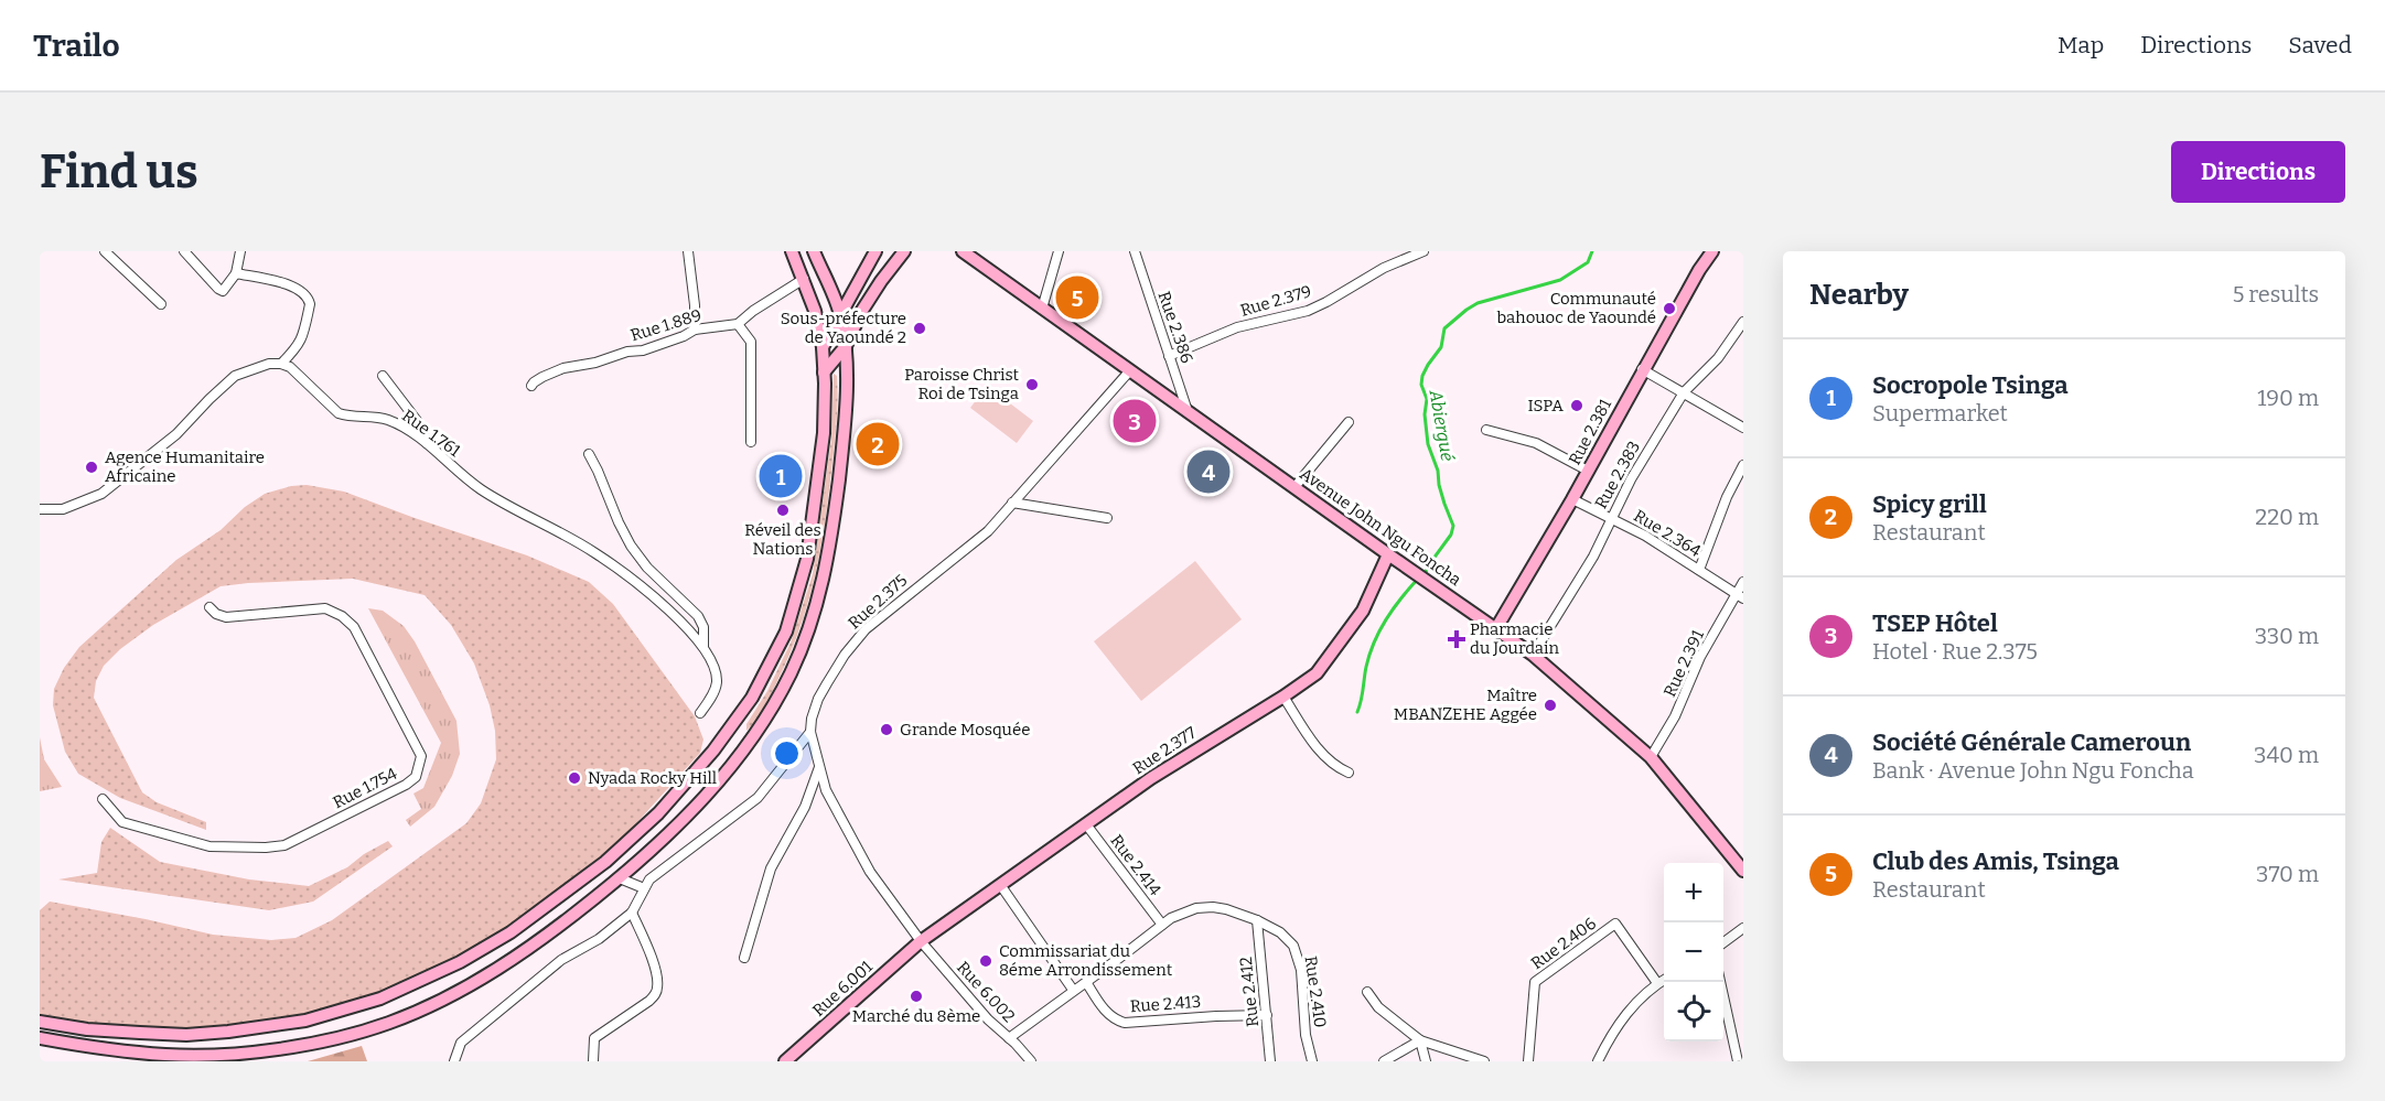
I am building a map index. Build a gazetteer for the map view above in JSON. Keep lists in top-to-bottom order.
{
  "streets": {
    "main road": [
      "Rue 2.381",
      "Avenue John Ngu Foncha",
      "Rue 2.377",
      "Rue 6.001"
    ],
    "street": [
      "Rue 2.379",
      "Rue 1.889",
      "Rue 2.386",
      "Rue 1.761",
      "Rue 2.383",
      "Rue 2.364",
      "Rue 2.375",
      "Rue 2.391",
      "Rue 1.754",
      "Rue 2.414",
      "Rue 2.406",
      "Rue 6.002",
      "Rue 2.412",
      "Rue 2.410",
      "Rue 2.413"
    ]
  },
  "crossings": [
    ["Rue 2.379", "Rue 2.386"],
    ["Rue 2.386", "Avenue John Ngu Foncha"],
    ["Rue 2.381", "Avenue John Ngu Foncha"],
    ["Rue 2.381", "Rue 2.364"],
    ["Rue 2.383", "Avenue John Ngu Foncha"],
    ["Rue 2.383", "Rue 2.364"],
    ["Avenue John Ngu Foncha", "Rue 2.375"],
    ["Avenue John Ngu Foncha", "Rue 2.391"],
    ["Avenue John Ngu Foncha", "Rue 2.377"],
    ["Rue 2.364", "Rue 2.391"],
    ["Rue 2.375", "Rue 2.377"],
    ["Rue 2.375", "Rue 6.001"],
    ["Rue 2.375", "Rue 6.002"],
    ["Rue 2.377", "Rue 2.414"],
    ["Rue 2.377", "Rue 6.001"],
    ["Rue 2.377", "Rue 6.002"],
    ["Rue 2.414", "Rue 2.410"],
    ["Rue 6.001", "Rue 6.002"],
    ["Rue 6.002", "Rue 2.410"],
    ["Rue 2.412", "Rue 2.410"],
    ["Rue 2.412", "Rue 2.413"],
    ["Rue 2.410", "Rue 2.413"]
  ],
  "water": ["Abiergué"],
  "places": {
    "other": [
      "Communauté bahouoc de Yaoundé",
      "Sous-préfecture de Yaoundé 2",
      "Paroisse Christ Roi de Tsinga",
      "ISPA",
      "Agence Humanitaire Africaine",
      "Réveil des Nations",
      "Maître MBANZEHE Aggée",
      "Grande Mosquée",
      "Nyada Rocky Hill",
      "Commissariat du 8éme Arrondissement",
      "Marché du 8ème"
    ],
    "health": ["Pharmacie du Jourdain"]
  },
  "page": {
    "header": "Trailo",
    "nav": ["Map", "Directions", "Saved"],
    "buttons": "Directions",
    "title": "Find us",
    "heading": ["Nearby", "5 results"],
    "pins": [
      "5",
      "3",
      "2",
      "4",
      "1"
    ],
    "list": [
      {
        "mark": "1",
        "name": "Socropole Tsinga",
        "note": "Supermarket",
        "value": "190 m"
      },
      {
        "mark": "2",
        "name": "Spicy grill",
        "note": "Restaurant",
        "value": "220 m"
      },
      {
        "mark": "3",
        "name": "TSEP Hôtel",
        "note": "Hotel · Rue 2.375",
        "value": "330 m"
      },
      {
        "mark": "4",
        "name": "Société Générale Cameroun",
        "note": "Bank · Avenue John Ngu Foncha",
        "value": "340 m"
      },
      {
        "mark": "5",
        "name": "Club des Amis, Tsinga",
        "note": "Restaurant",
        "value": "370 m"
      }
    ],
    "map_buttons": ["+", "−"]
  }
}
